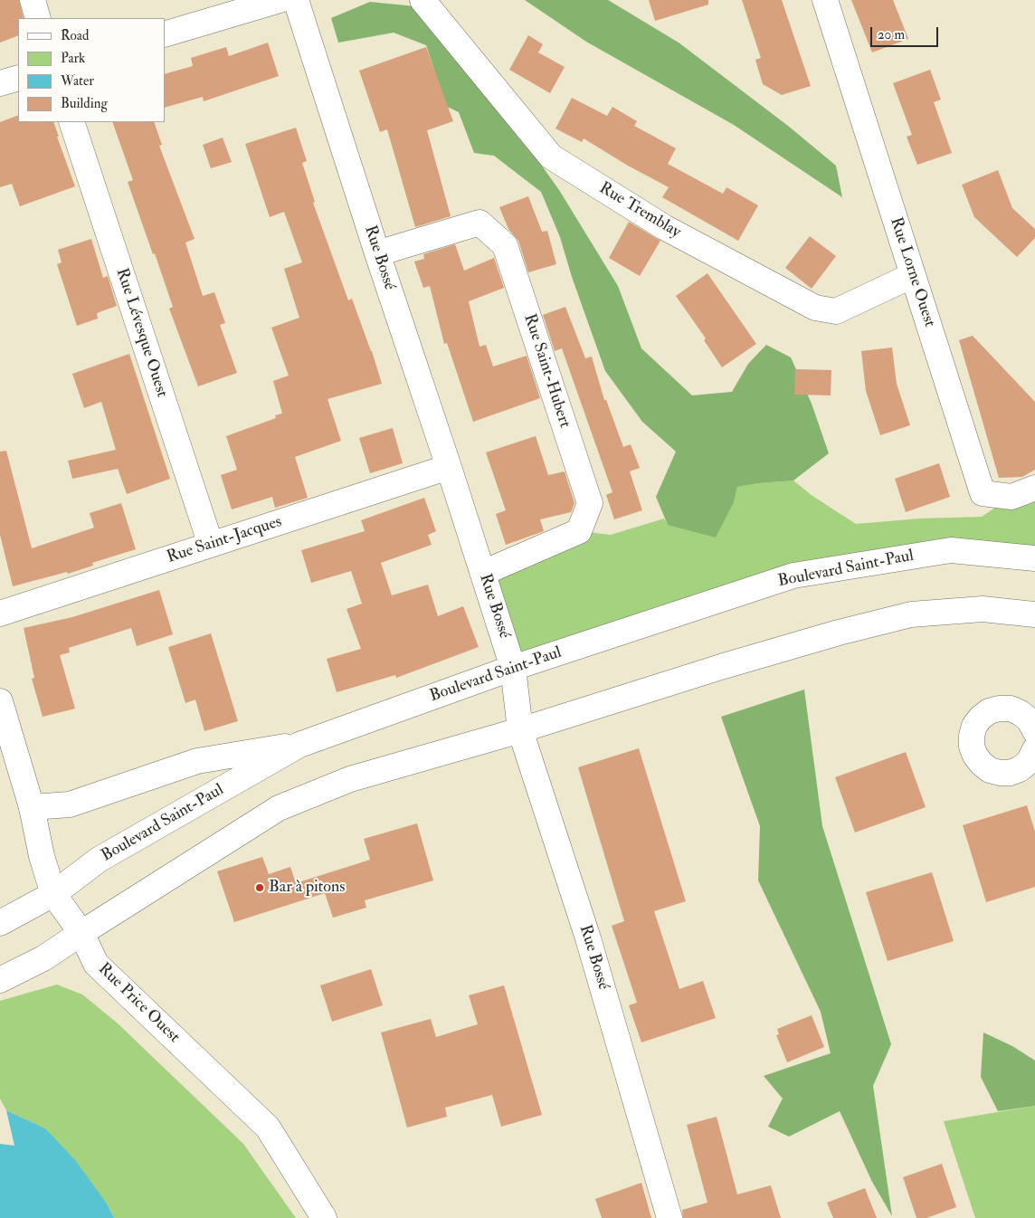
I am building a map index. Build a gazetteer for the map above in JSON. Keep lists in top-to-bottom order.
{
  "streets": {
    "street": [
      "Rue Tremblay",
      "Rue Bossé",
      "Rue Lorne Ouest",
      "Rue Lévesque Ouest",
      "Rue Saint-Hubert",
      "Rue Saint-Jacques",
      "Boulevard Saint-Paul",
      "Rue Price Ouest"
    ]
  },
  "crossings": [
    ["Rue Tremblay", "Rue Lorne Ouest"],
    ["Rue Bossé", "Rue Saint-Hubert"],
    ["Rue Bossé", "Rue Saint-Jacques"],
    ["Rue Bossé", "Boulevard Saint-Paul"],
    ["Rue Lévesque Ouest", "Rue Saint-Jacques"],
    ["Boulevard Saint-Paul", "Rue Price Ouest"]
  ],
  "places": ["Bar à pitons"],
  "legend": [
    "Road",
    "Park",
    "Water",
    "Building"
  ],
  "scale_bar": "20 m"
}
